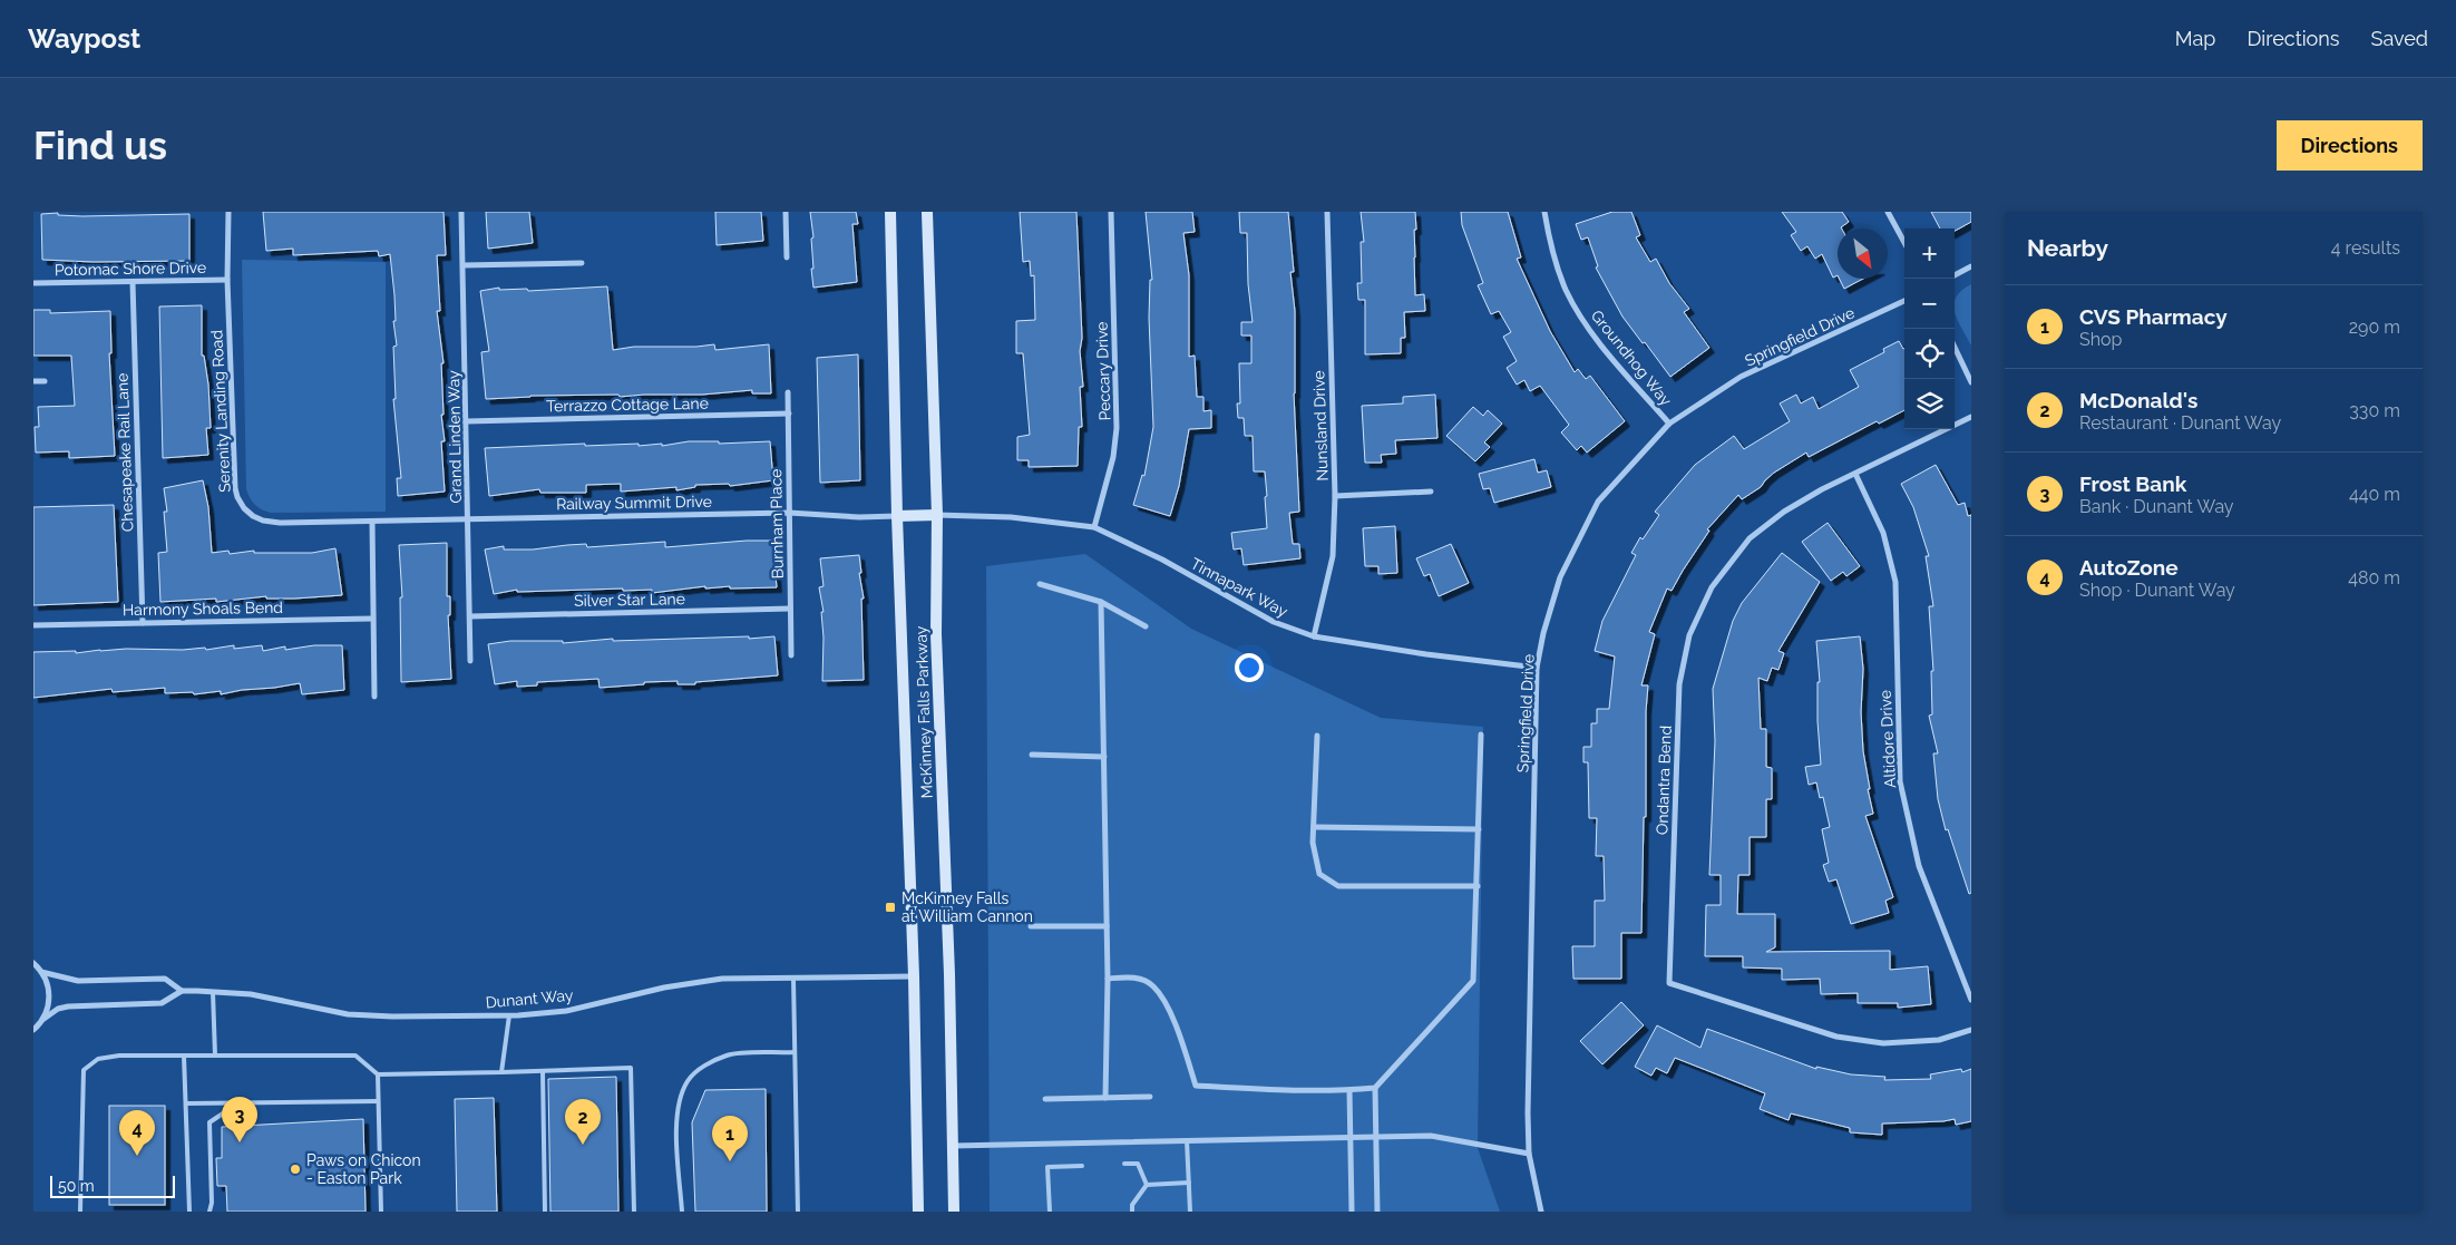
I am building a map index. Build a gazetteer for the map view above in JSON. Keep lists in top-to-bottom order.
{
  "streets": {
    "main road": ["McKinney Falls Parkway"],
    "street": [
      "Potomac Shore Drive",
      "Springfield Drive",
      "Groundhog Way",
      "Peccary Drive",
      "Terrazzo Cottage Lane",
      "Serenity Landing Road",
      "Nunsland Drive",
      "Grand Linden Way",
      "Chesapeake Rail Lane",
      "Railway Summit Drive",
      "Burnham Place",
      "Tinnapark Way",
      "Silver Star Lane",
      "Harmony Shoals Bend",
      "Altidore Drive",
      "Ondantra Bend",
      "Dunant Way"
    ]
  },
  "crossings": [
    ["Potomac Shore Drive", "Serenity Landing Road"],
    ["Potomac Shore Drive", "Chesapeake Rail Lane"],
    ["Springfield Drive", "Groundhog Way"],
    ["Springfield Drive", "Tinnapark Way"],
    ["Peccary Drive", "Tinnapark Way"],
    ["Terrazzo Cottage Lane", "Grand Linden Way"],
    ["Terrazzo Cottage Lane", "Burnham Place"],
    ["Serenity Landing Road", "Railway Summit Drive"],
    ["Nunsland Drive", "Tinnapark Way"],
    ["Grand Linden Way", "Railway Summit Drive"],
    ["Grand Linden Way", "Silver Star Lane"],
    ["Chesapeake Rail Lane", "Harmony Shoals Bend"],
    ["Railway Summit Drive", "Burnham Place"],
    ["Railway Summit Drive", "McKinney Falls Parkway"],
    ["Burnham Place", "Silver Star Lane"],
    ["Tinnapark Way", "McKinney Falls Parkway"],
    ["McKinney Falls Parkway", "Dunant Way"],
    ["Altidore Drive", "Ondantra Bend"]
  ],
  "places": {
    "transit": ["McKinney Falls at William Cannon"],
    "other": ["Paws on Chicon - Easton Park"]
  },
  "scale_bar": "50 m",
  "north": "bottom right",
  "page": {
    "header": "Waypost",
    "nav": ["Map", "Directions", "Saved"],
    "buttons": "Directions",
    "title": "Find us",
    "heading": ["Nearby", "4 results"],
    "map_buttons": ["+", "−"],
    "list": [
      {
        "mark": "1",
        "name": "CVS Pharmacy",
        "note": "Shop",
        "value": "290 m"
      },
      {
        "mark": "2",
        "name": "McDonald's",
        "note": "Restaurant · Dunant Way",
        "value": "330 m"
      },
      {
        "mark": "3",
        "name": "Frost Bank",
        "note": "Bank · Dunant Way",
        "value": "440 m"
      },
      {
        "mark": "4",
        "name": "AutoZone",
        "note": "Shop · Dunant Way",
        "value": "480 m"
      }
    ],
    "pins": [
      "3",
      "2",
      "4",
      "1"
    ],
    "scale": "50 m"
  }
}
